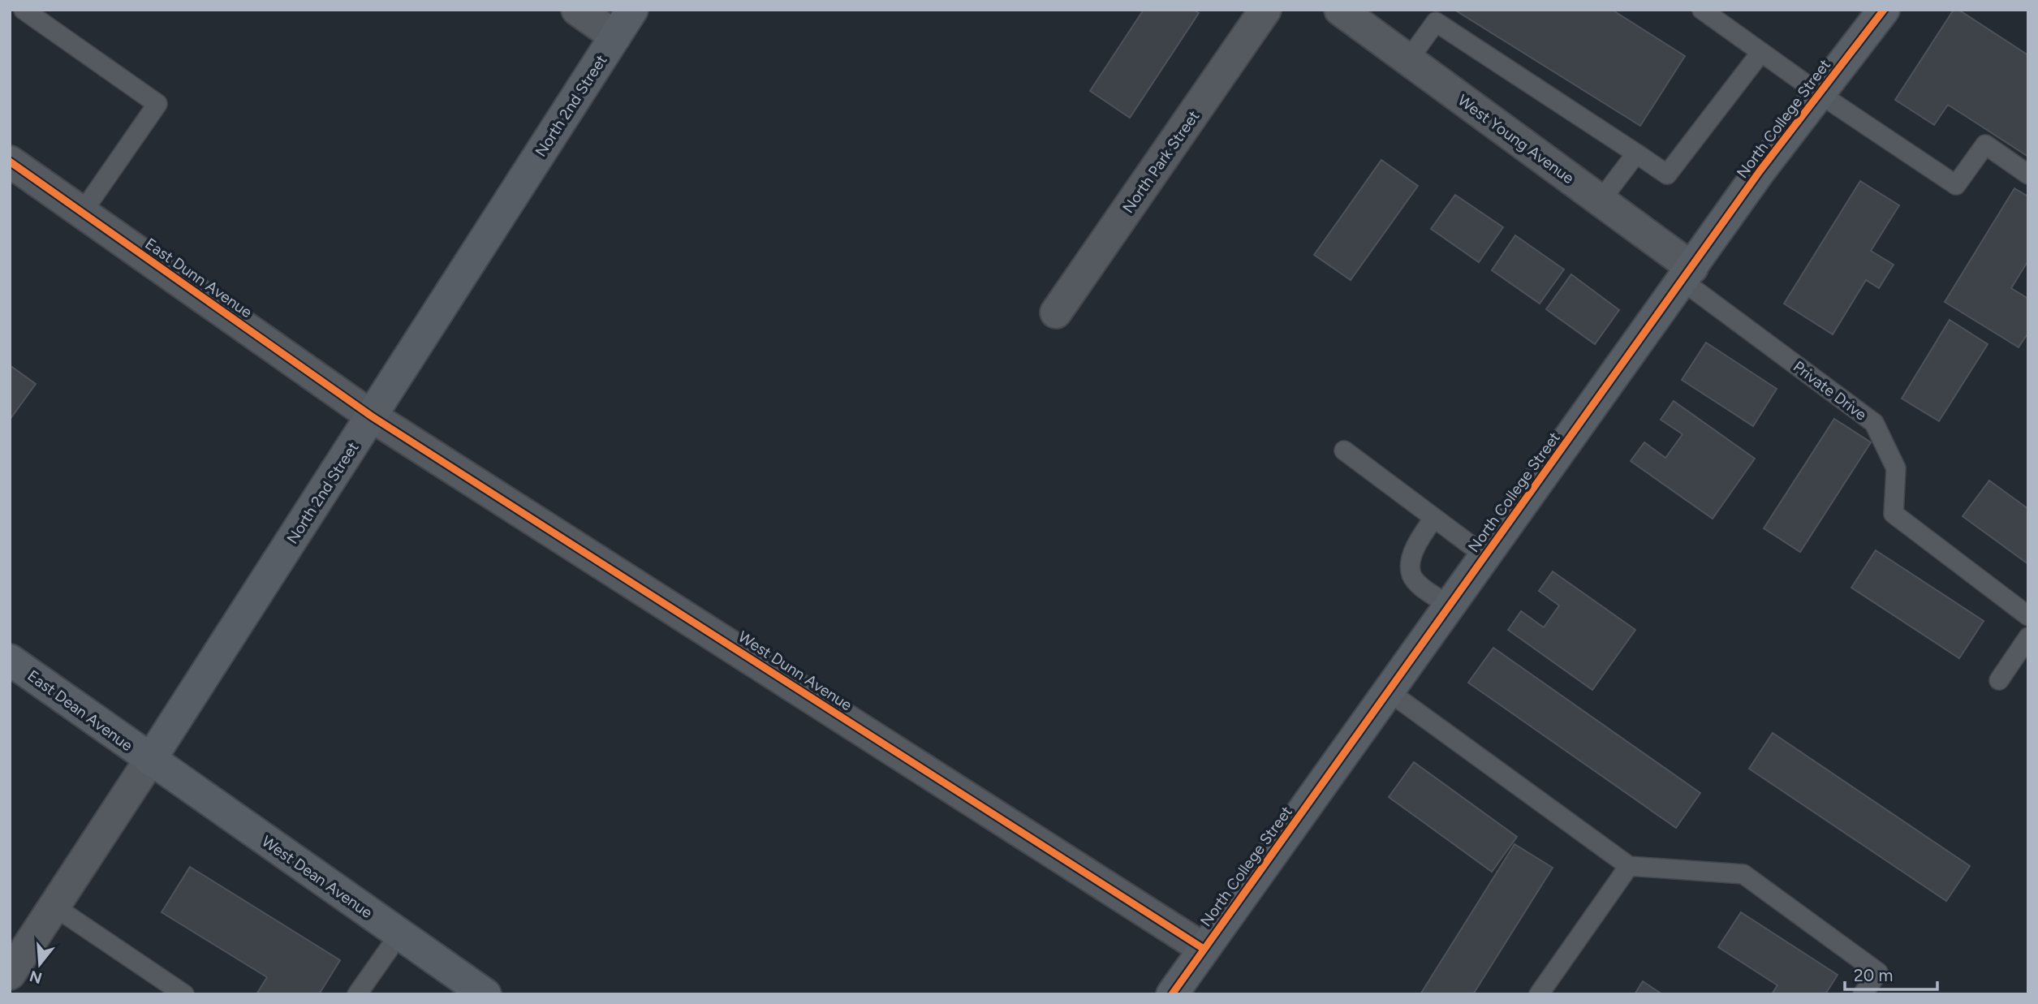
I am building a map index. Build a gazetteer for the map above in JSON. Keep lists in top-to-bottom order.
{
  "streets": {
    "street": [
      "North 2nd Street",
      "North College Street",
      "West Young Avenue",
      "North Park Street",
      "East Dunn Avenue",
      "West Dunn Avenue",
      "East Dean Avenue",
      "West Dean Avenue"
    ],
    "lane": ["Private Drive"]
  },
  "crossings": [
    ["North 2nd Street", "East Dunn Avenue"],
    ["North 2nd Street", "West Dunn Avenue"],
    ["North 2nd Street", "East Dean Avenue"],
    ["North 2nd Street", "West Dean Avenue"],
    ["North College Street", "West Young Avenue"],
    ["North College Street", "Private Drive"],
    ["North College Street", "West Dunn Avenue"],
    ["West Young Avenue", "Private Drive"],
    ["East Dunn Avenue", "West Dunn Avenue"],
    ["East Dean Avenue", "West Dean Avenue"]
  ],
  "scale_bar": "20 m",
  "north": "bottom"
}
